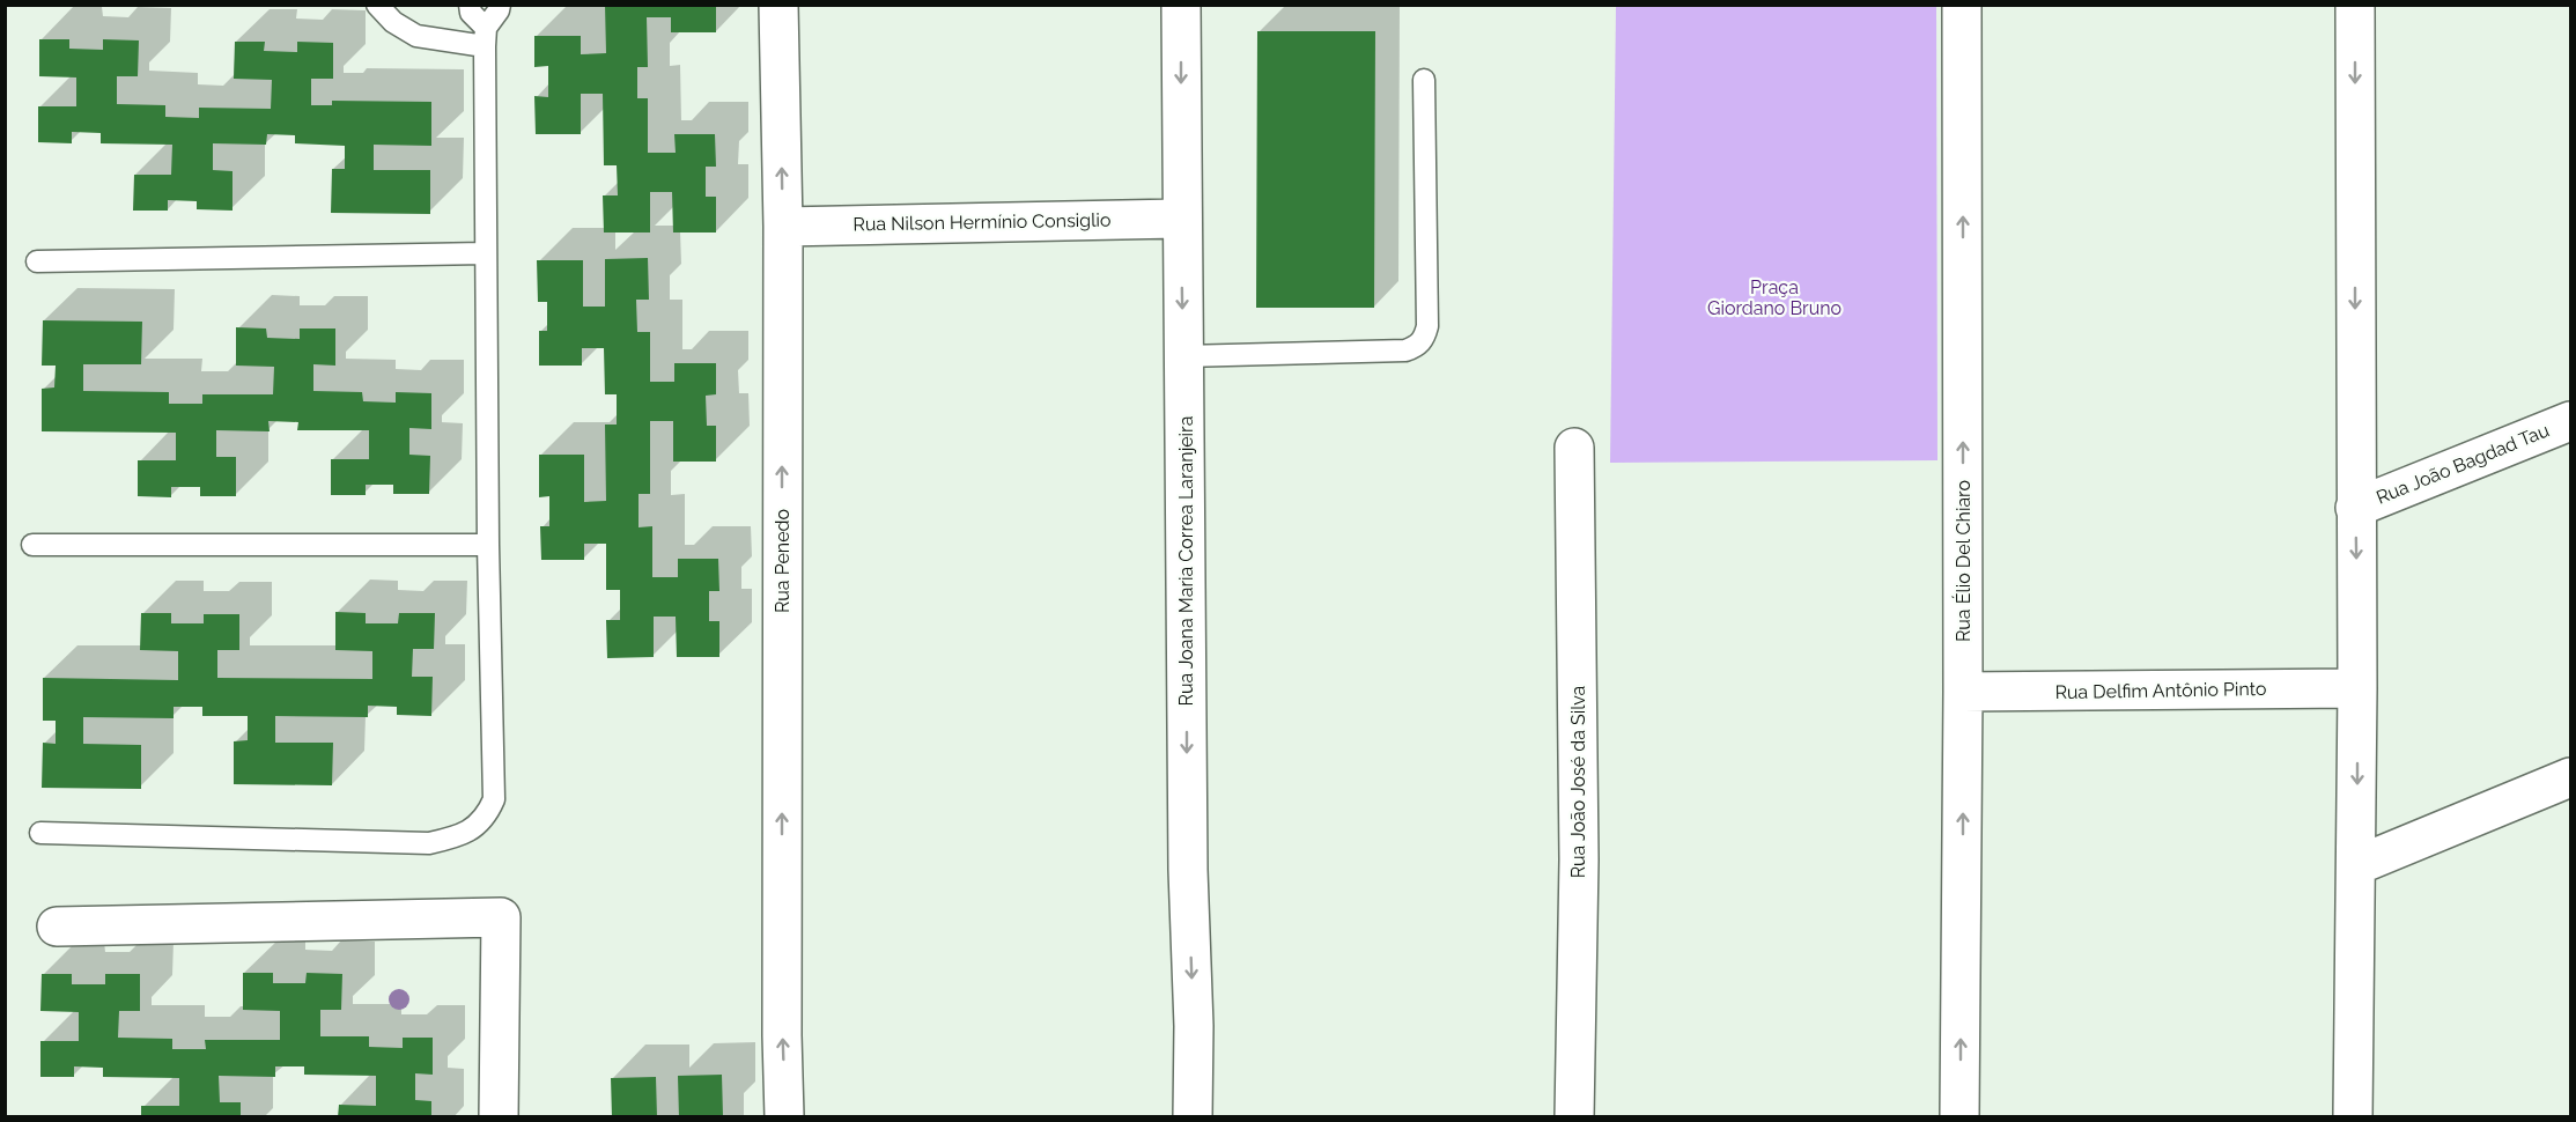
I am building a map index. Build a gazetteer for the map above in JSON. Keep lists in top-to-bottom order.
{
  "streets": {
    "street": [
      "Rua Nilson Hermínio Consiglio",
      "Rua João Bagdad Tau",
      "Rua Penedo",
      "Rua Joana Maria Correa Laranjeira",
      "Rua Élio Del Chiaro",
      "Rua Delfim Antônio Pinto",
      "Rua João José da Silva"
    ]
  },
  "crossings": [
    ["Rua Nilson Hermínio Consiglio", "Rua Penedo"],
    ["Rua Nilson Hermínio Consiglio", "Rua Joana Maria Correa Laranjeira"],
    ["Rua Élio Del Chiaro", "Rua Delfim Antônio Pinto"]
  ],
  "one_way": ["Rua Penedo", "Rua Joana Maria Correa Laranjeira", "Rua Élio Del Chiaro"],
  "parks": ["Praça Giordano Bruno"]
}
